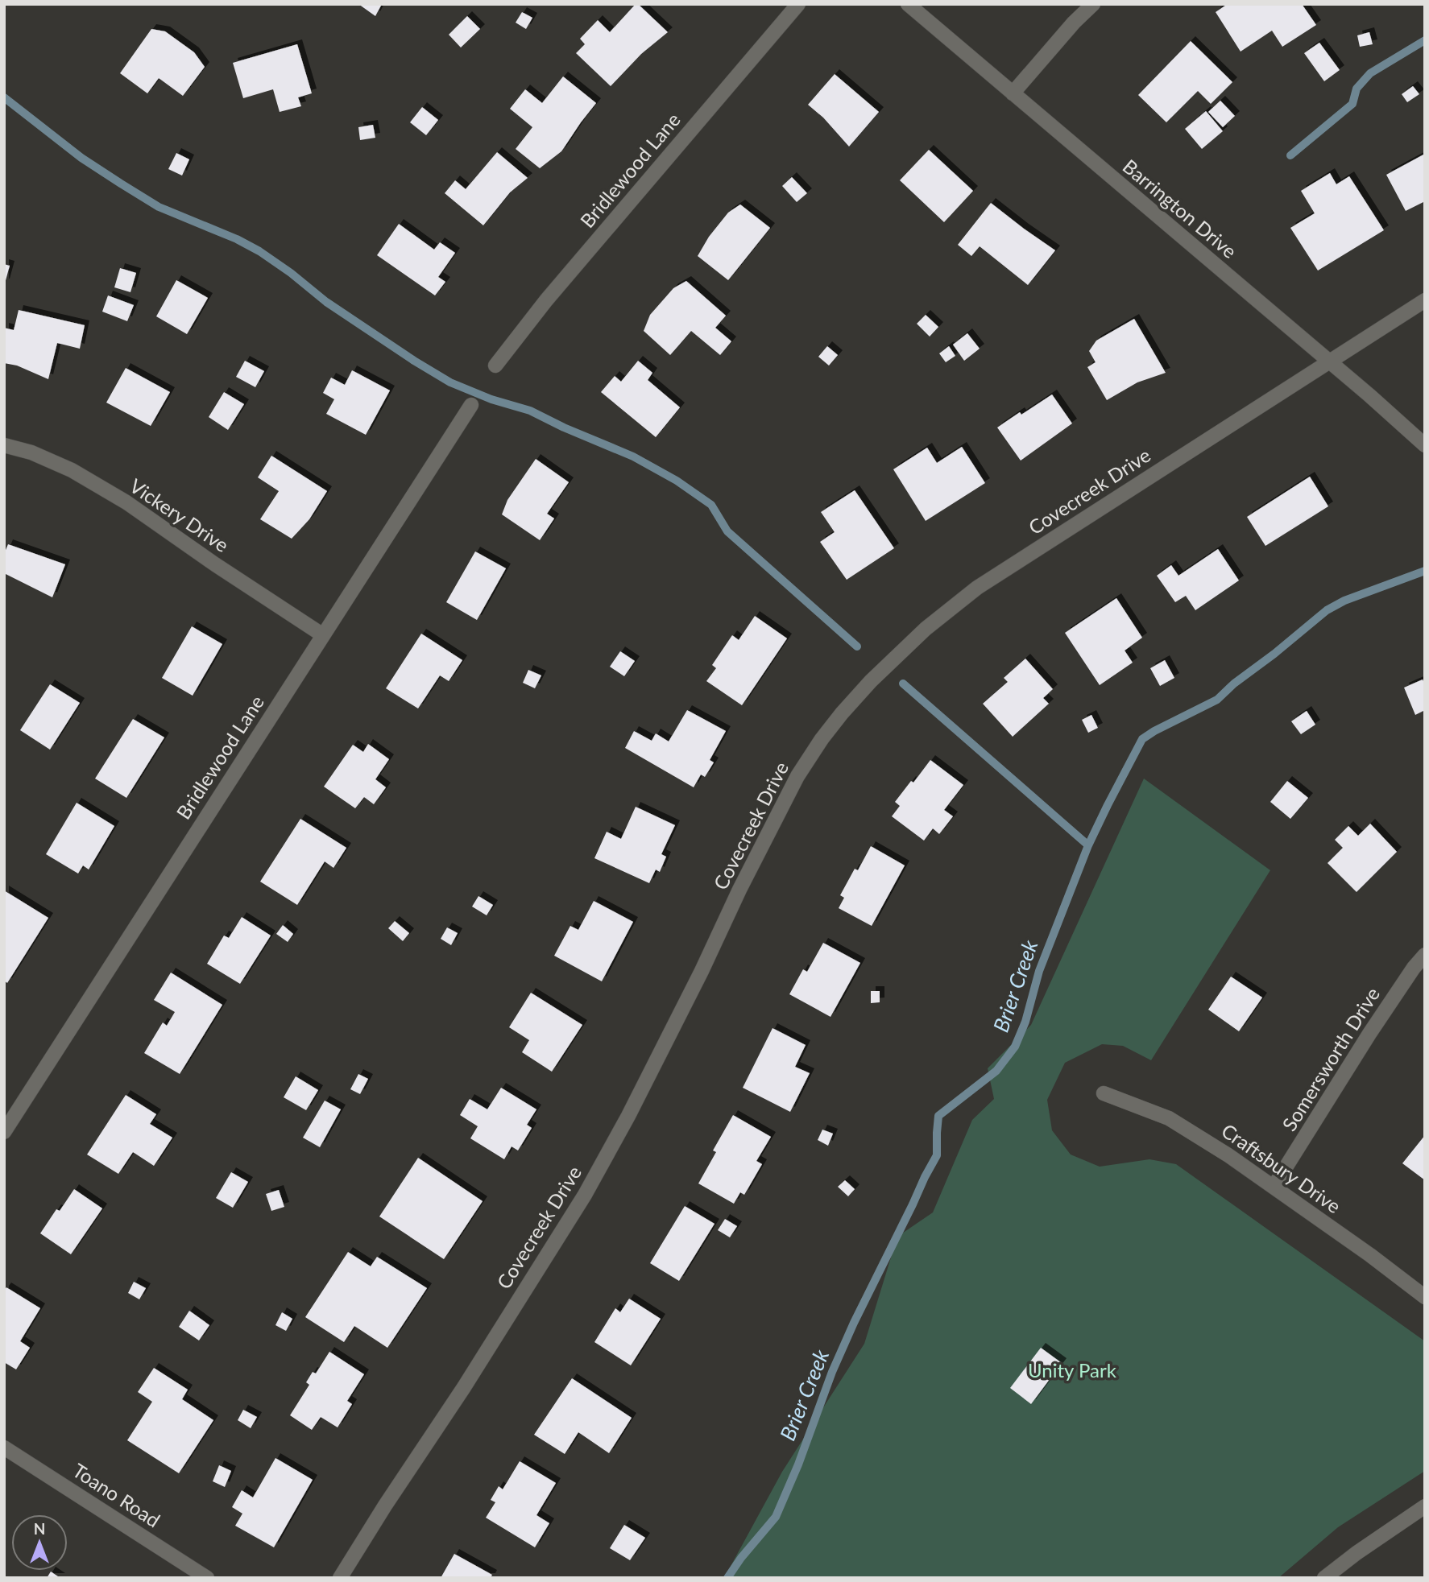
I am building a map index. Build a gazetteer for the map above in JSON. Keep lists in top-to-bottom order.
{
  "streets": {
    "street": [
      "Bridlewood Lane",
      "Barrington Drive",
      "Covecreek Drive",
      "Vickery Drive",
      "Somersworth Drive",
      "Craftsbury Drive",
      "Toano Road"
    ]
  },
  "crossings": [
    ["Bridlewood Lane", "Vickery Drive"],
    ["Barrington Drive", "Covecreek Drive"],
    ["Somersworth Drive", "Craftsbury Drive"]
  ],
  "water": ["Brier Creek"],
  "parks": ["Unity Park"],
  "north": "top"
}
